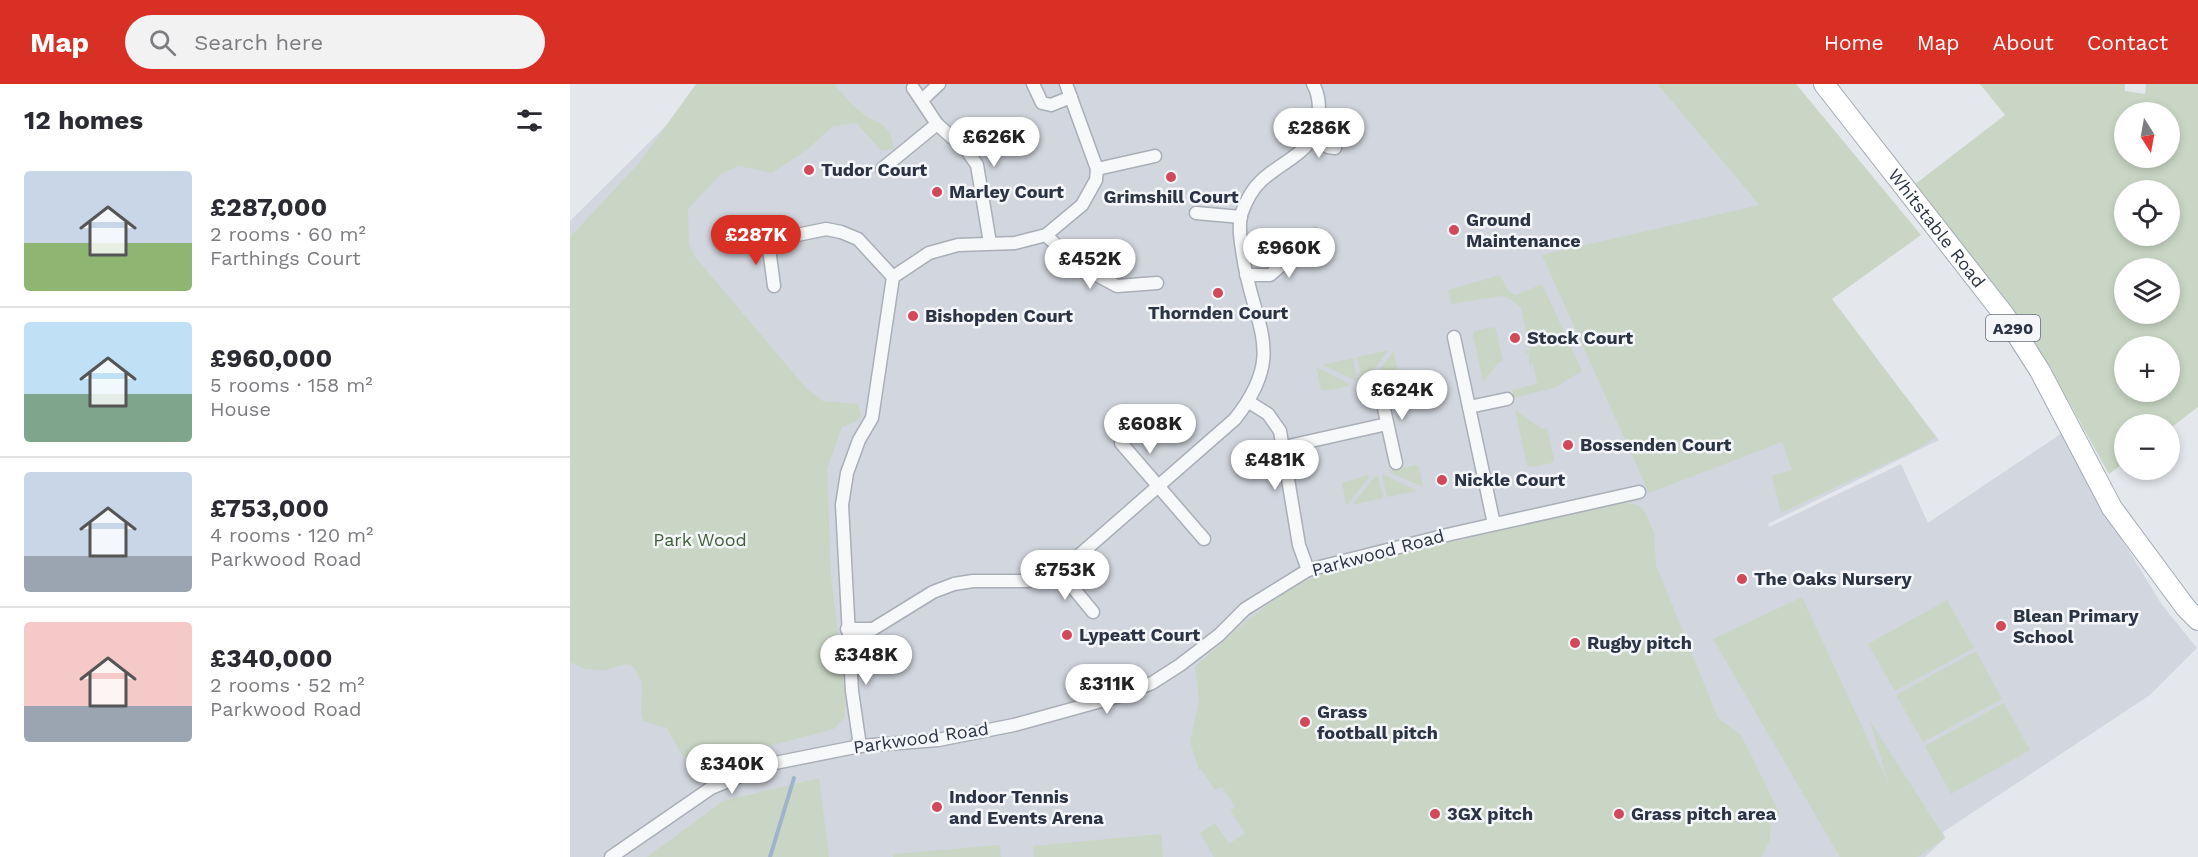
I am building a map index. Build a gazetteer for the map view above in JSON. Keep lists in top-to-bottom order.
{
  "streets": {
    "main road": ["Whitstable Road", "A290"],
    "street": ["Parkwood Road"]
  },
  "parks": ["Park Wood"],
  "places": [
    "Tudor Court",
    "Grimshill Court",
    "Marley Court",
    "Ground Maintenance",
    "Thornden Court",
    "Bishopden Court",
    "Stock Court",
    "Bossenden Court",
    "Nickle Court",
    "The Oaks Nursery",
    "Blean Primary School",
    "Lypeatt Court",
    "Rugby pitch",
    "Grass football pitch",
    "Indoor Tennis and Events Arena",
    "3GX pitch",
    "Grass pitch area"
  ],
  "north": "bottom",
  "page": {
    "header": "Map",
    "search": "Search here",
    "nav": [
      "Home",
      "Map",
      "About",
      "Contact"
    ],
    "heading": "12 homes",
    "map_buttons": ["+", "−"],
    "price": [
      "£286K",
      "£626K",
      "£287K",
      "£960K",
      "£452K",
      "£624K",
      "£608K",
      "£481K",
      "£753K",
      "£348K",
      "£311K",
      "£340K"
    ],
    "list": [
      {
        "name": "£287,000",
        "note": "2 rooms · 60 m² · Farthings Court"
      },
      {
        "name": "£960,000",
        "note": "5 rooms · 158 m² · House"
      },
      {
        "name": "£753,000",
        "note": "4 rooms · 120 m² · Parkwood Road"
      },
      {
        "name": "£340,000",
        "note": "2 rooms · 52 m² · Parkwood Road"
      }
    ]
  }
}
